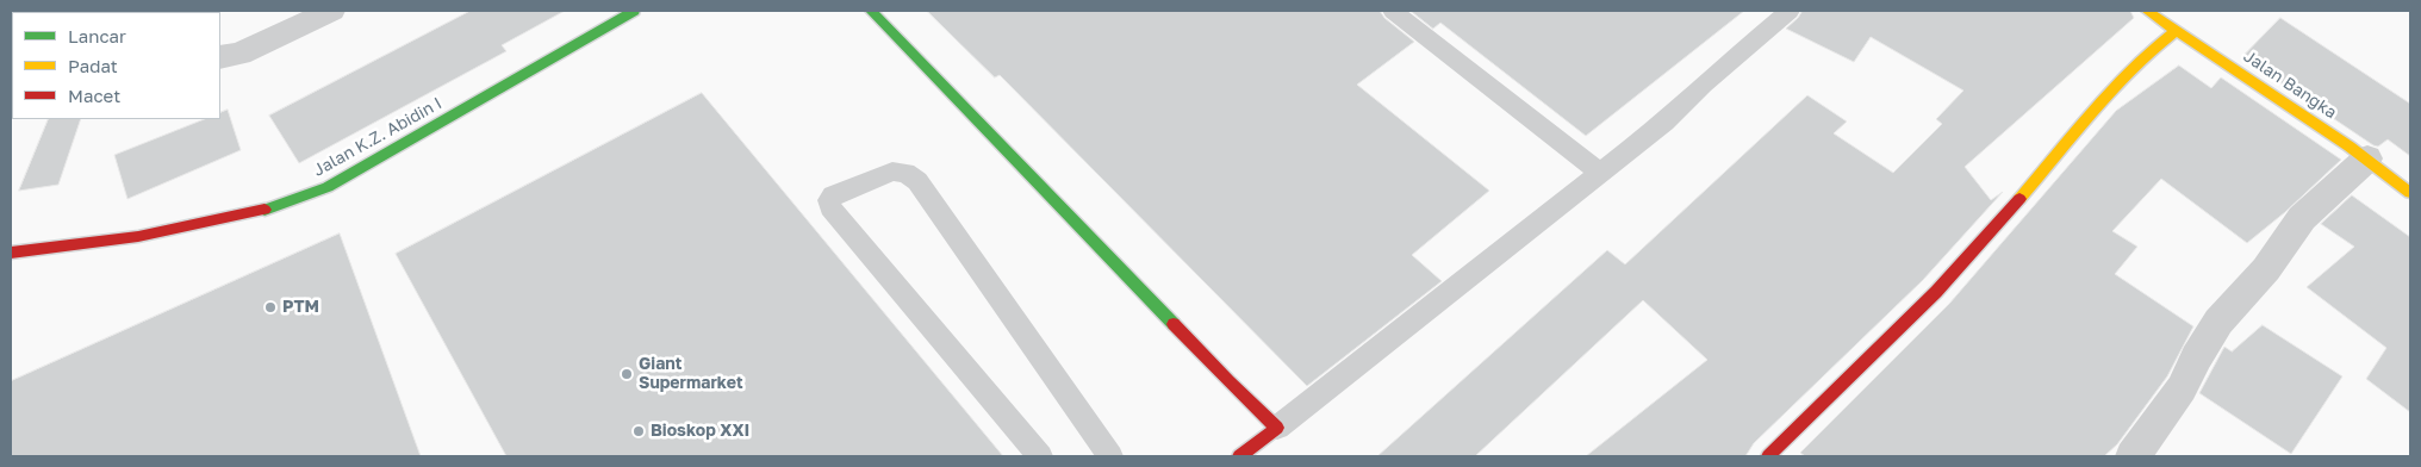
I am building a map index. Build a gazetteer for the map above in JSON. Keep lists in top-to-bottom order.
{
  "streets": {
    "street": ["Jalan Bangka", "Jalan K.Z. Abidin I"]
  },
  "places": ["PTM", "Giant Supermarket", "Bioskop XXI"],
  "legend": ["Lancar", "Padat", "Macet"]
}
